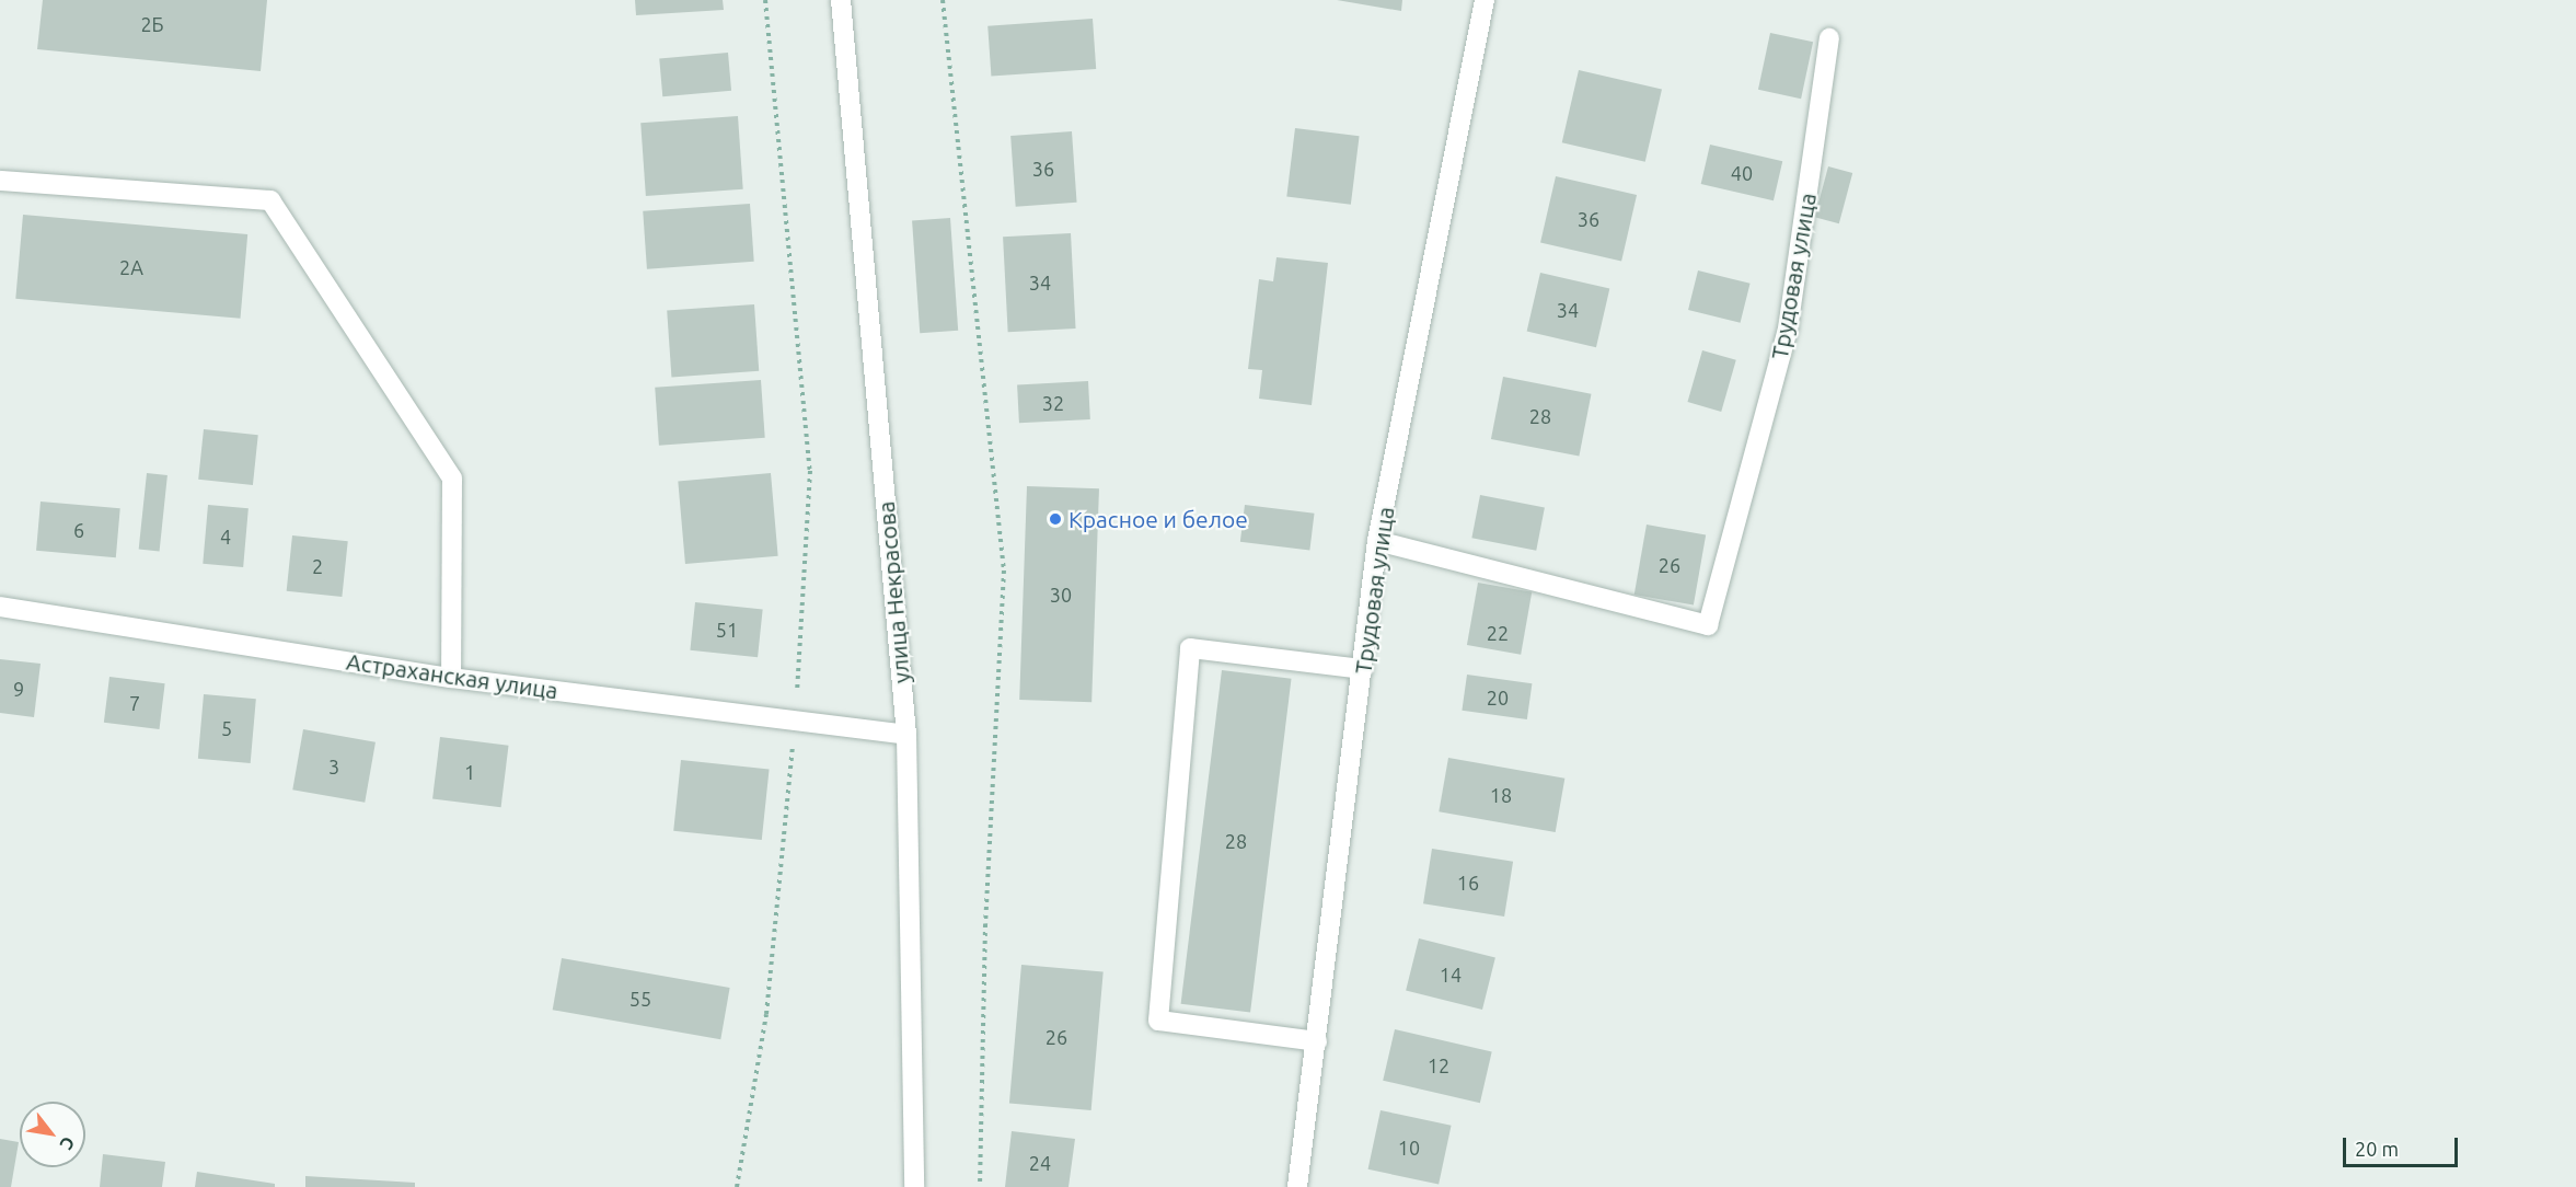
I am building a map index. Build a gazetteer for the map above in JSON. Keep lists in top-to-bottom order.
{
  "streets": {
    "street": ["Трудовая улица", "улица Некрасова", "Астраханская улица"]
  },
  "crossings": [
    ["улица Некрасова", "Астраханская улица"]
  ],
  "places": ["Красное и белое"],
  "house_numbers": [
    "2Б",
    "36",
    "40",
    "36",
    "2А",
    "34",
    "34",
    "32",
    "28",
    "6",
    "4",
    "26",
    "2",
    "30",
    "51",
    "22",
    "9",
    "20",
    "7",
    "5",
    "3",
    "1",
    "18",
    "28",
    "16",
    "14",
    "55",
    "26",
    "12",
    "10",
    "24"
  ],
  "scale_bar": "20 m",
  "north": "bottom right"
}
